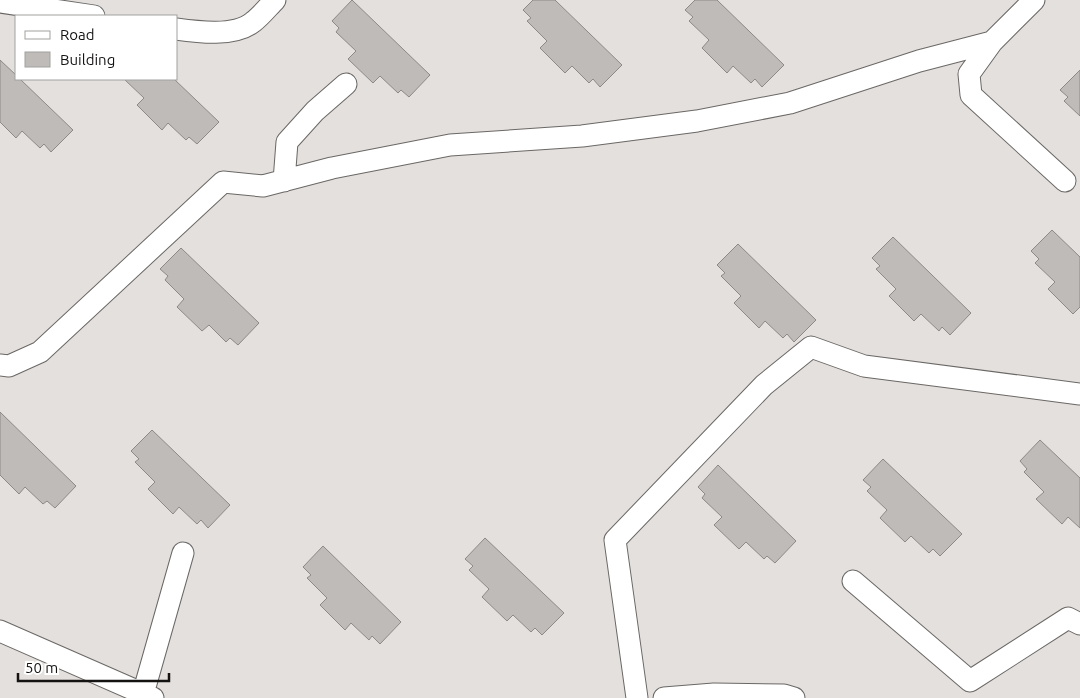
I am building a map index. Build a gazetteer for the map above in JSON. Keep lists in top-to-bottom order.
{
  "legend": ["Road", "Building"],
  "scale_bar": "50 m"
}
